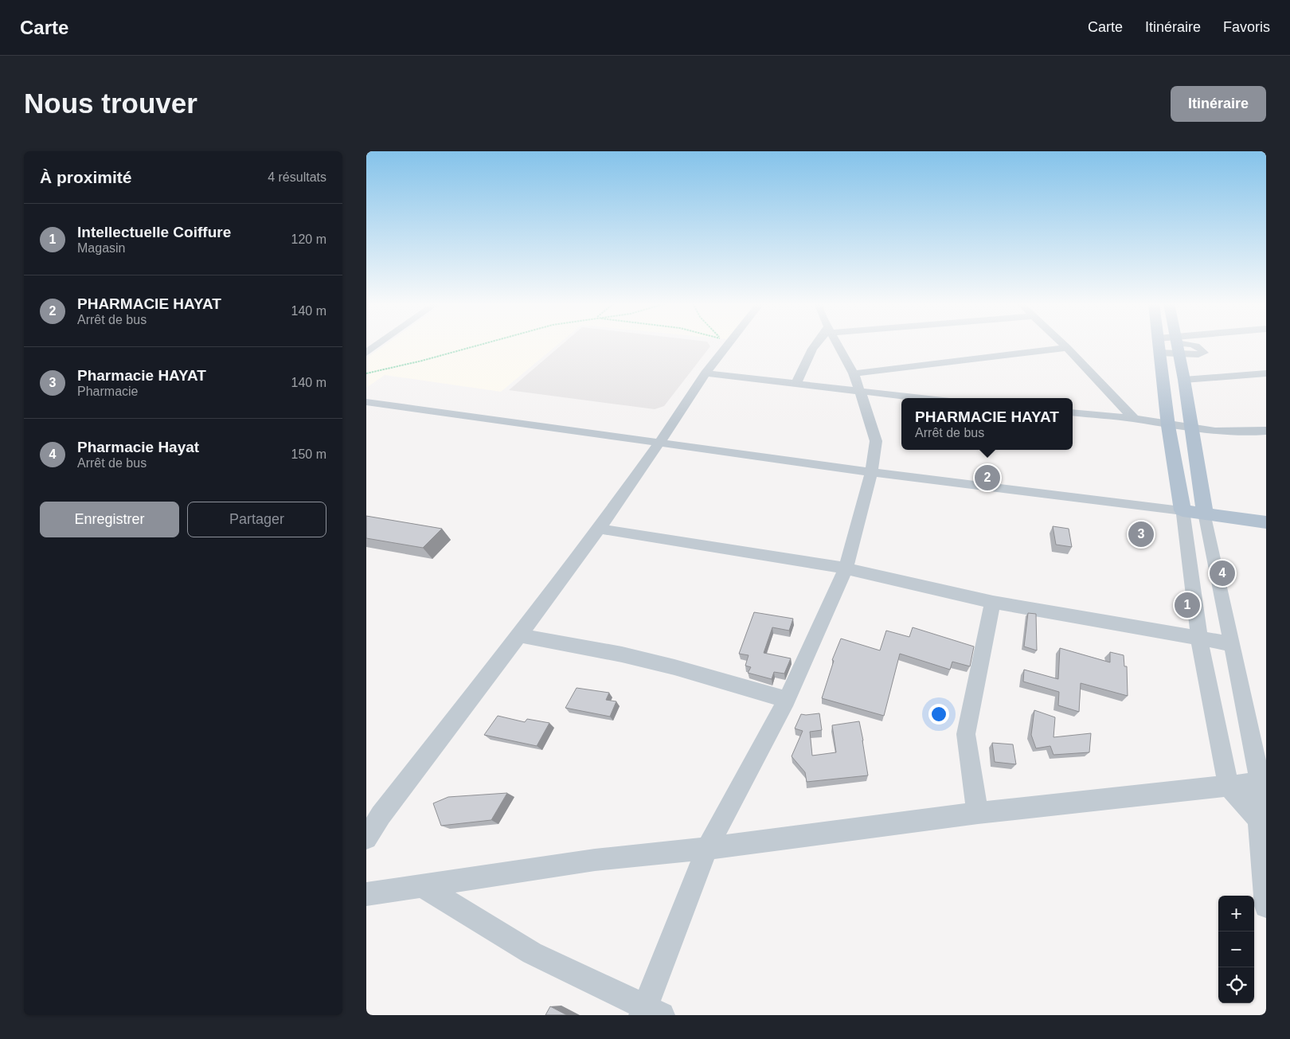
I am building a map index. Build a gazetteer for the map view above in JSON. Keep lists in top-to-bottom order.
{
  "page": {
    "header": "Carte",
    "nav": ["Carte", "Itinéraire", "Favoris"],
    "buttons": [
      "Itinéraire",
      ["Enregistrer", "Partager"]
    ],
    "title": "Nous trouver",
    "heading": ["À proximité", "4 résultats"],
    "list": [
      {
        "mark": "1",
        "name": "Intellectuelle Coiffure",
        "note": "Magasin",
        "value": "120 m"
      },
      {
        "mark": "2",
        "name": "PHARMACIE HAYAT",
        "note": "Arrêt de bus",
        "value": "140 m"
      },
      {
        "mark": "3",
        "name": "Pharmacie HAYAT",
        "note": "Pharmacie",
        "value": "140 m"
      },
      {
        "mark": "4",
        "name": "Pharmacie Hayat",
        "note": "Arrêt de bus",
        "value": "150 m"
      }
    ],
    "popup": ["PHARMACIE HAYAT", "Arrêt de bus"],
    "pins": [
      "2",
      "3",
      "4",
      "1"
    ],
    "map_buttons": ["+", "−"]
  }
}
